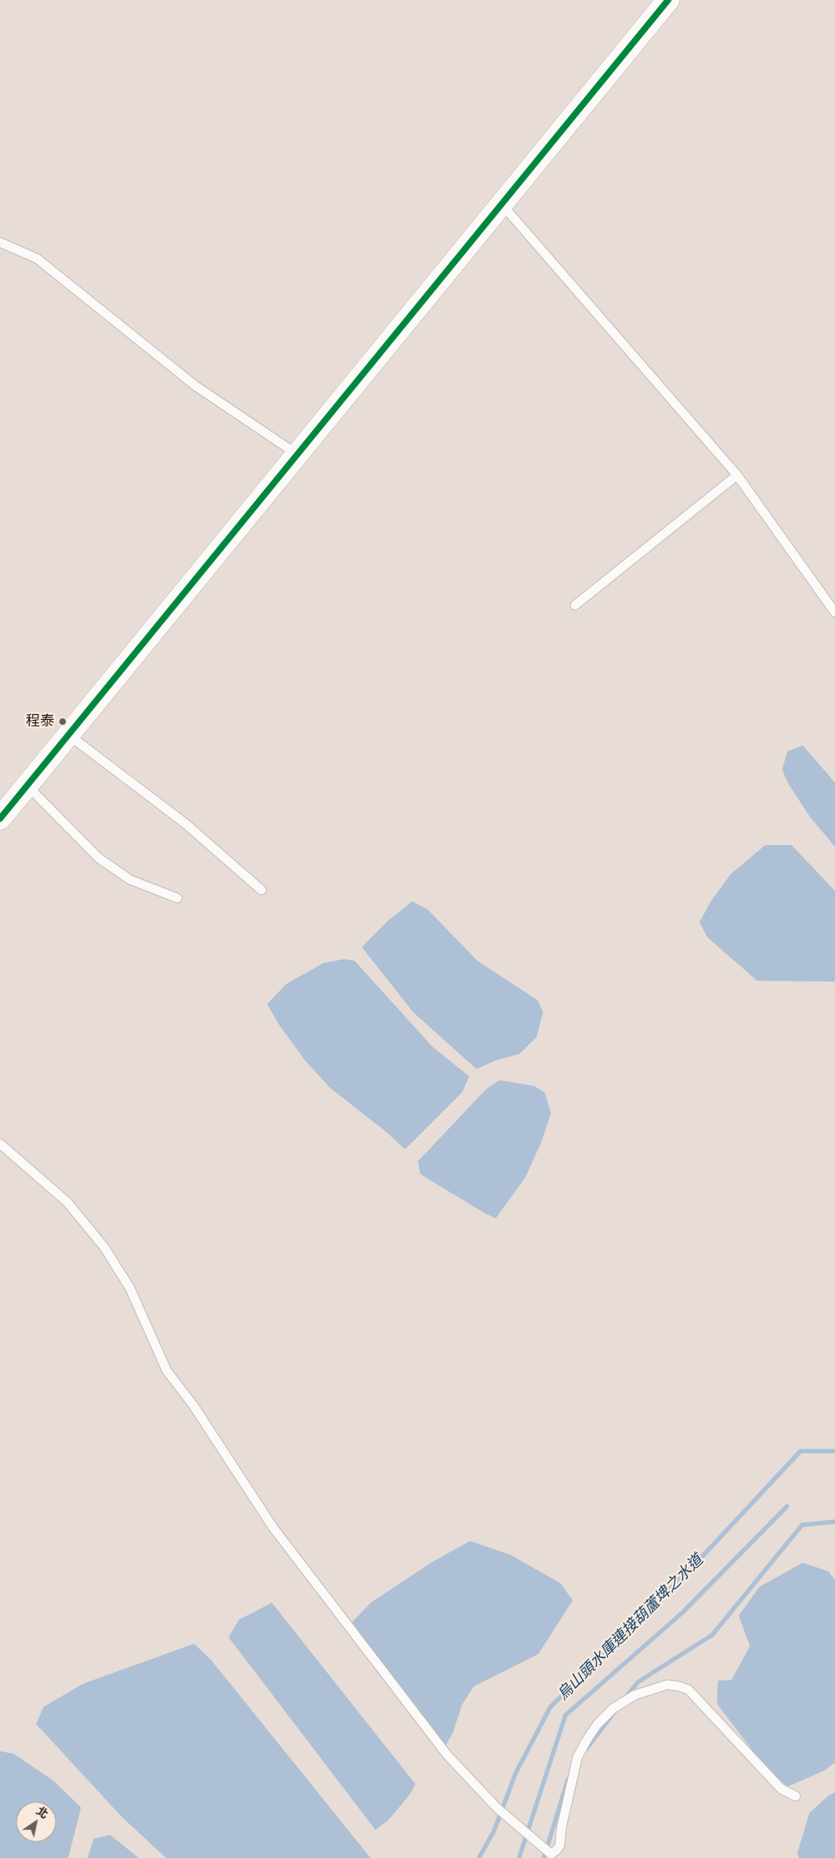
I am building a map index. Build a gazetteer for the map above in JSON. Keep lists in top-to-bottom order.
{
  "water": ["烏山頭水庫連接葫蘆埤之水道"],
  "places": ["程泰"],
  "north": "top right"
}
